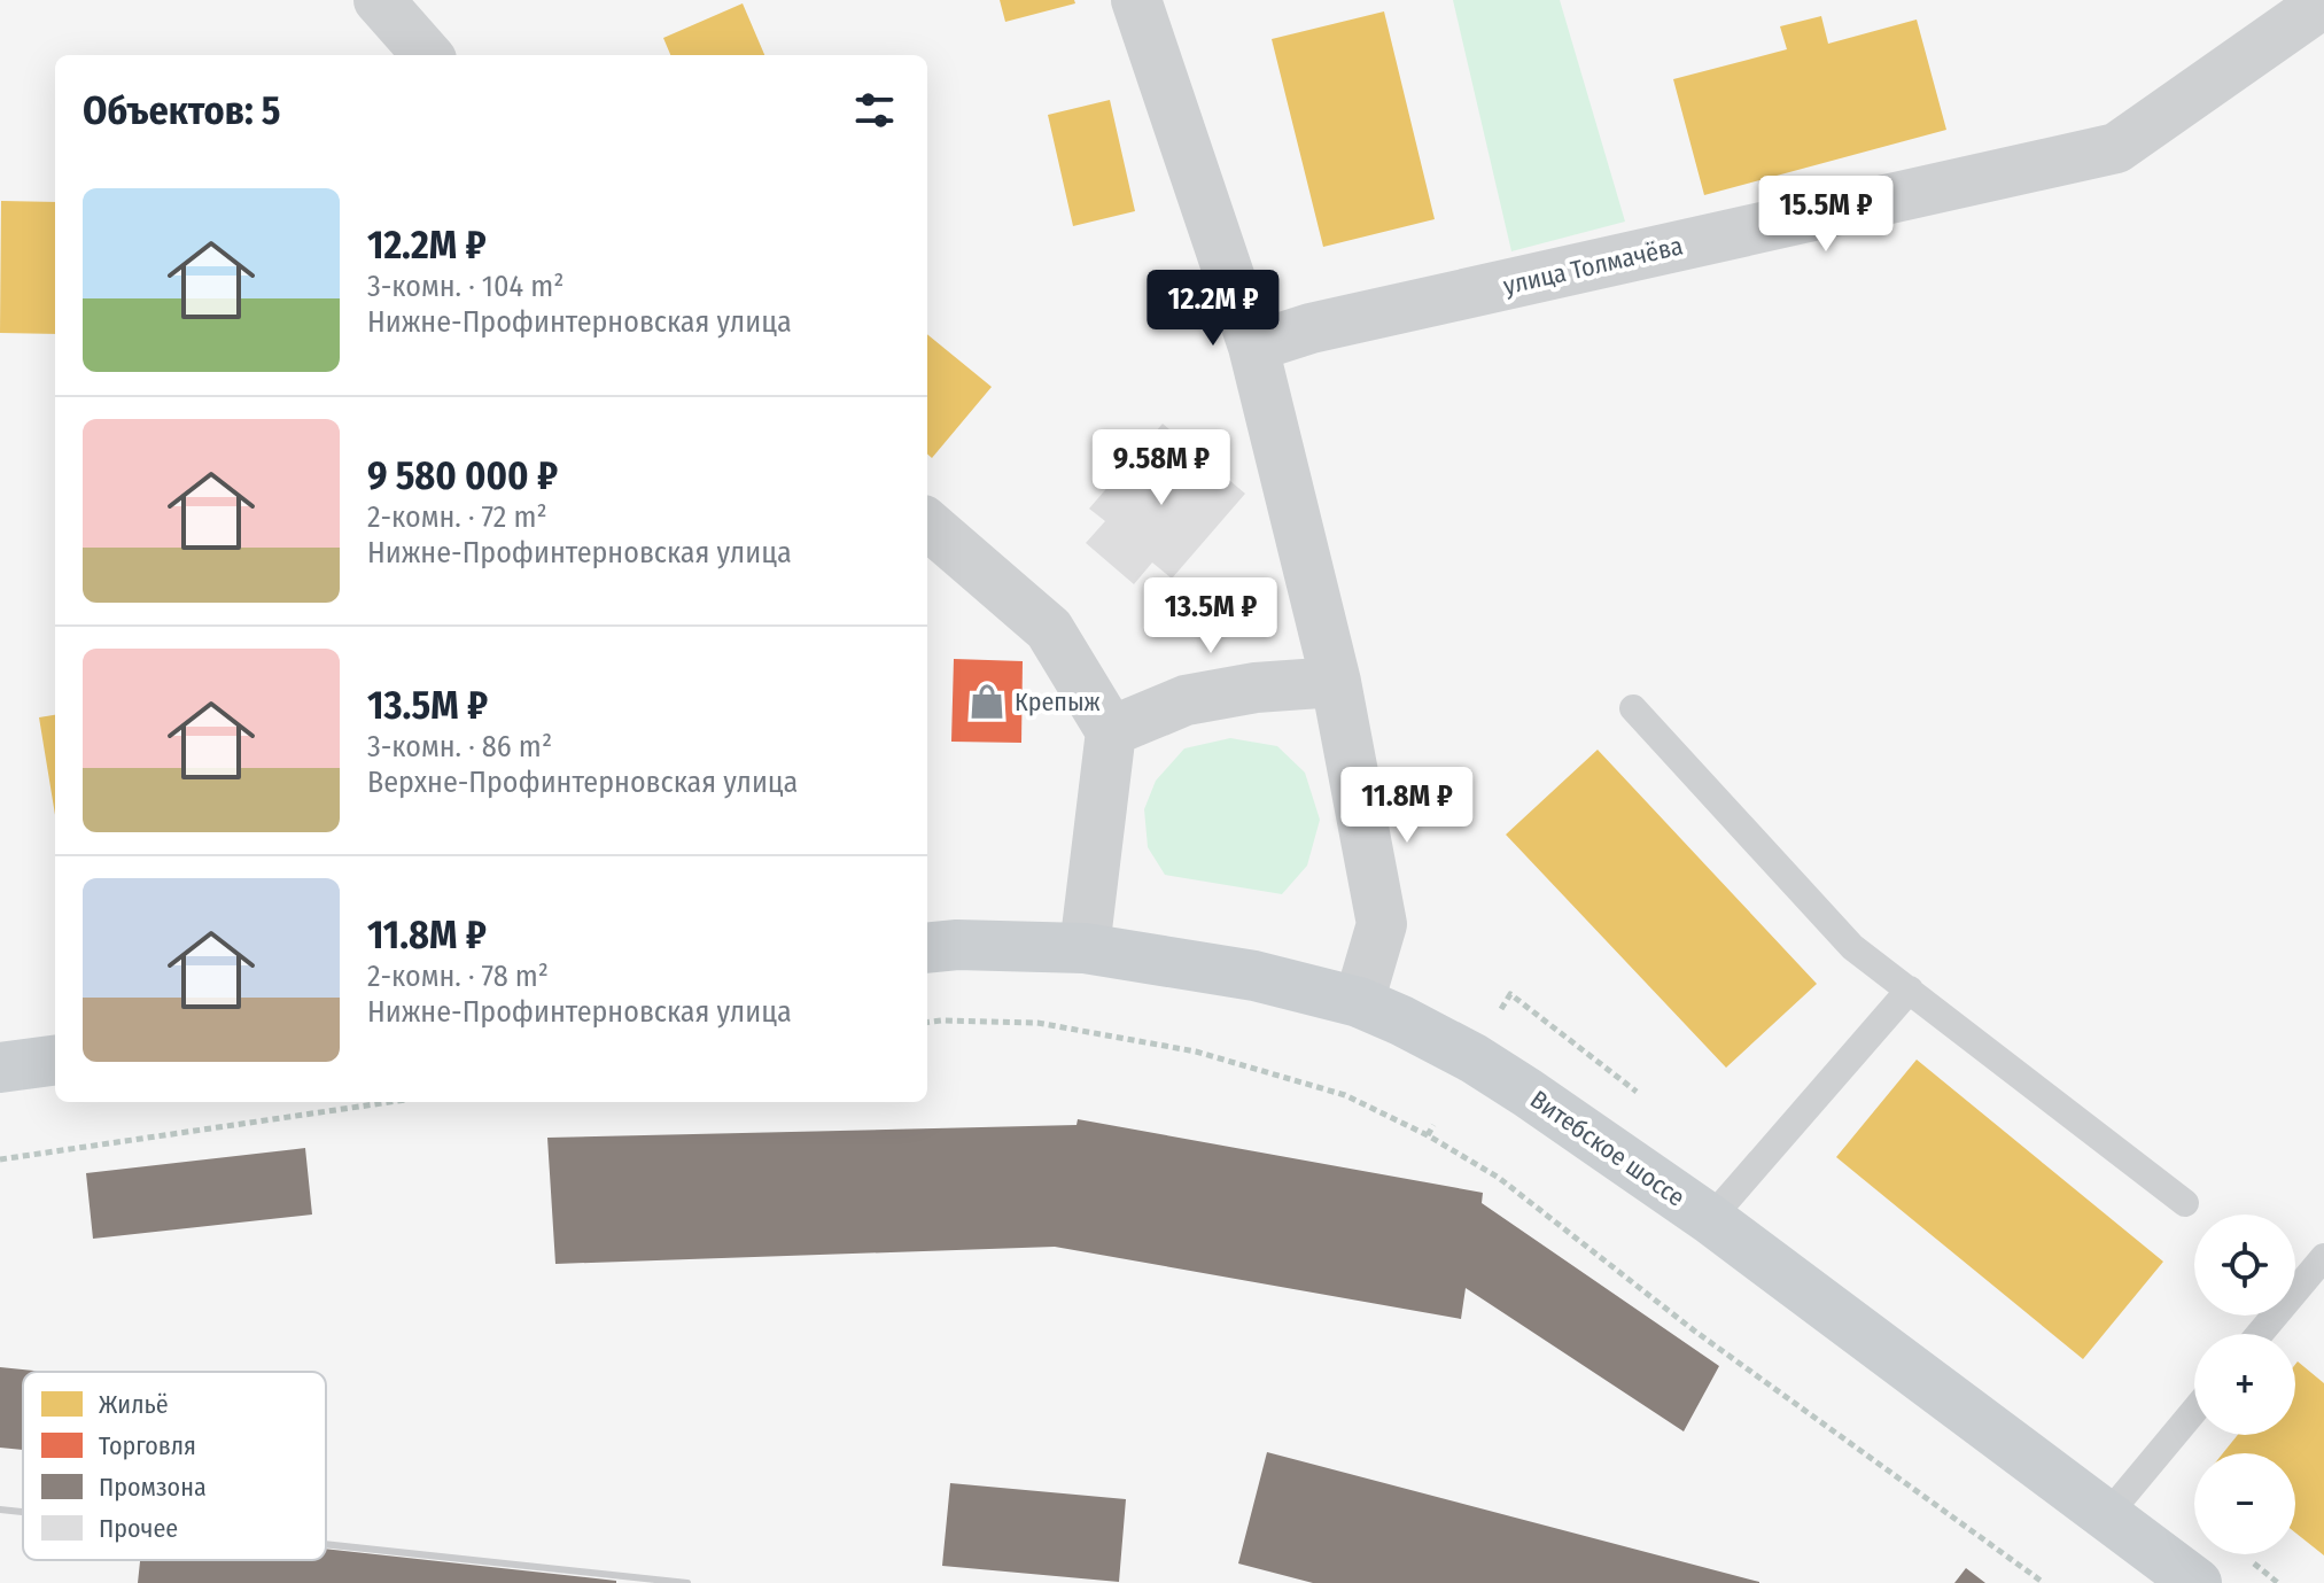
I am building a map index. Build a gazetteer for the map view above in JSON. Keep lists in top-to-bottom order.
{
  "streets": {
    "main road": ["Витебское шоссе"],
    "street": ["улица Толмачёва"]
  },
  "places": {
    "shop": ["Крепыж"]
  },
  "legend": [
    "Жильё",
    "Торговля",
    "Промзона",
    "Прочее"
  ],
  "page": {
    "heading": "Объектов: 5",
    "list": [
      {
        "name": "12.2M ₽",
        "note": "3-комн. · 104 m² · Нижне-Профинтерновская улица"
      },
      {
        "name": "9 580 000 ₽",
        "note": "2-комн. · 72 m² · Нижне-Профинтерновская улица"
      },
      {
        "name": "13.5M ₽",
        "note": "3-комн. · 86 m² · Верхне-Профинтерновская улица"
      },
      {
        "name": "11.8M ₽",
        "note": "2-комн. · 78 m² · Нижне-Профинтерновская улица"
      }
    ],
    "price": [
      "15.5M ₽",
      "12.2M ₽",
      "9.58M ₽",
      "13.5M ₽",
      "11.8M ₽"
    ],
    "map_buttons": ["+", "−"]
  }
}
